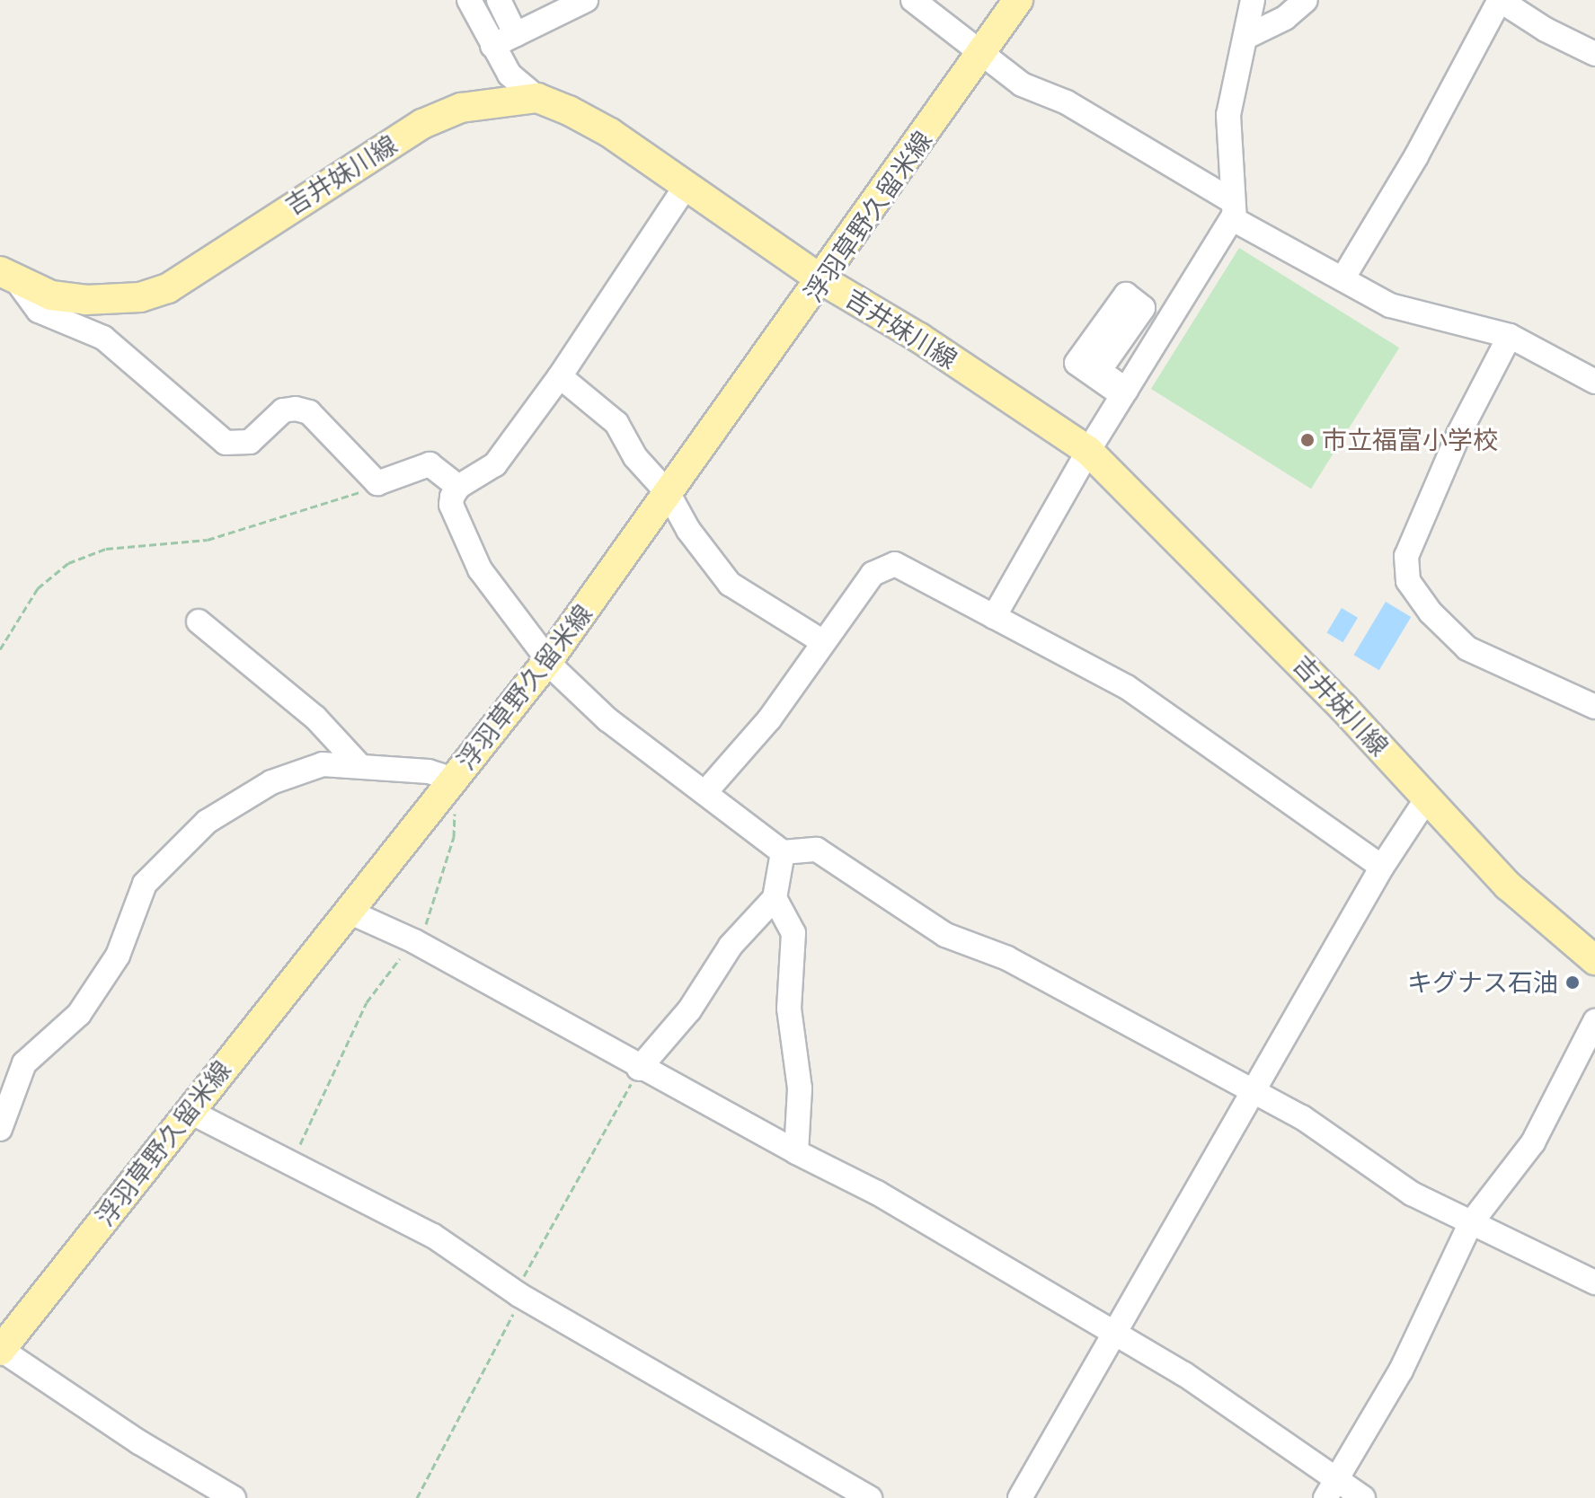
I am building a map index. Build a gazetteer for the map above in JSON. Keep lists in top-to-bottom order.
{
  "streets": {
    "main road": ["吉井妹川線", "浮羽草野久留米線"]
  },
  "crossings": [
    ["吉井妹川線", "浮羽草野久留米線"]
  ],
  "places": ["市立福富小学校", "キグナス石油"]
}
